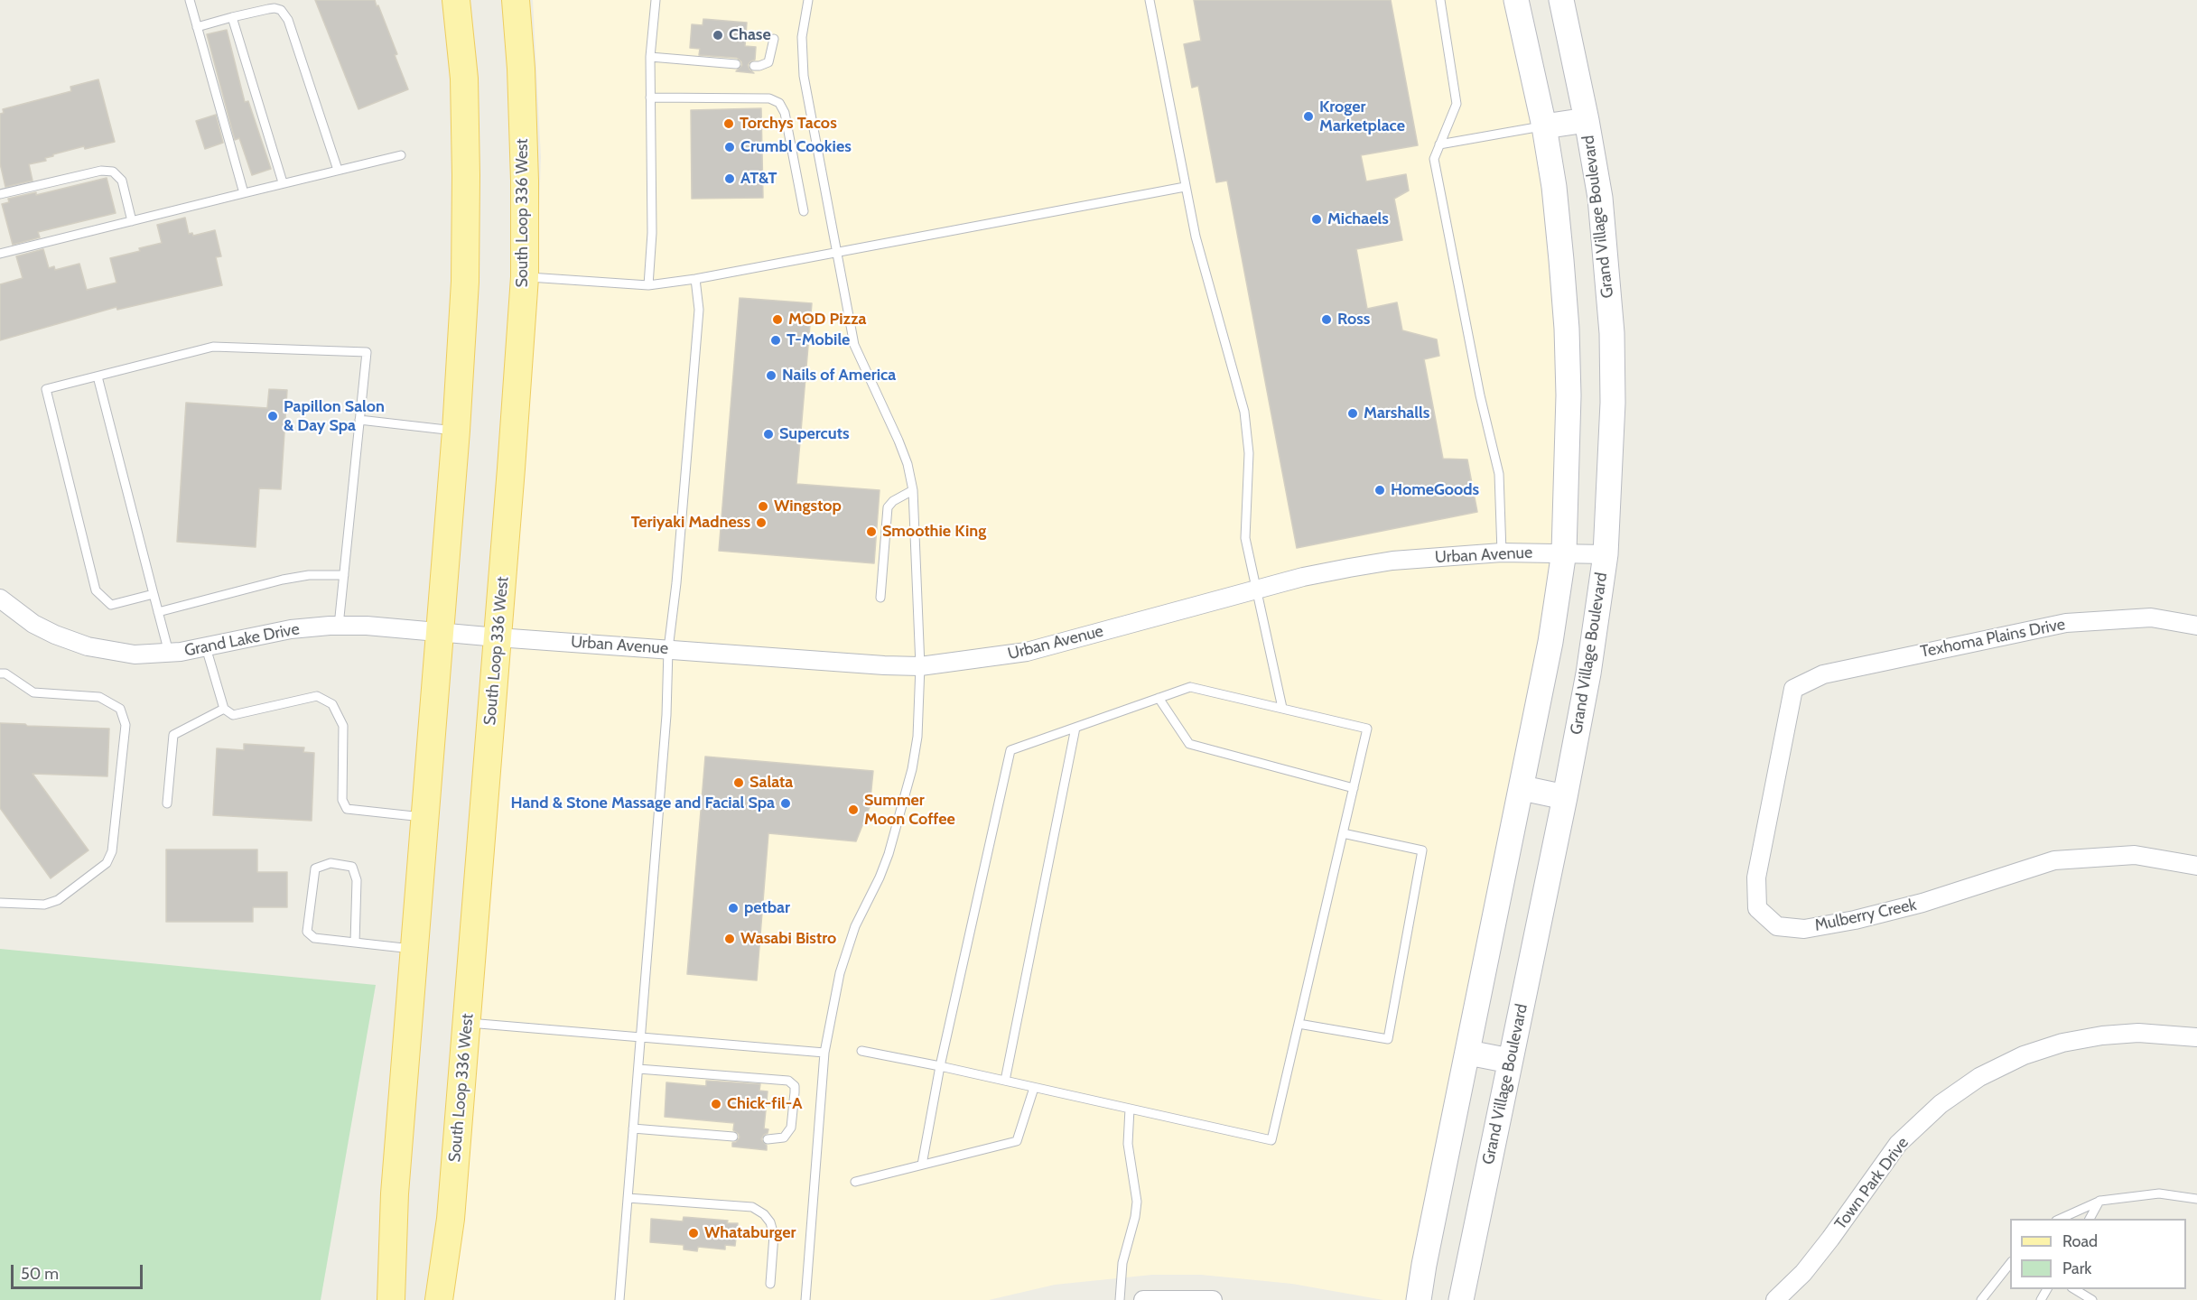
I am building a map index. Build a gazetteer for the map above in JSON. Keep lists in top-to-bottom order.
{
  "streets": {
    "main road": ["South Loop 336 West"],
    "street": [
      "Grand Village Boulevard",
      "Urban Avenue",
      "Texhoma Plains Drive",
      "Grand Lake Drive",
      "Mulberry Creek",
      "Town Park Drive"
    ]
  },
  "crossings": [
    ["South Loop 336 West", "Urban Avenue"],
    ["South Loop 336 West", "Grand Lake Drive"],
    ["Grand Village Boulevard", "Urban Avenue"],
    ["Urban Avenue", "Grand Lake Drive"],
    ["Texhoma Plains Drive", "Mulberry Creek"]
  ],
  "places": [
    "Chase",
    "Kroger Marketplace",
    "Torchys Tacos",
    "Crumbl Cookies",
    "AT&T",
    "Michaels",
    "MOD Pizza",
    "Ross",
    "T-Mobile",
    "Nails of America",
    "Marshalls",
    "Papillon Salon & Day Spa",
    "Supercuts",
    "HomeGoods",
    "Wingstop",
    "Teriyaki Madness",
    "Smoothie King",
    "Salata",
    "Hand & Stone Massage and Facial Spa",
    "Summer Moon Coffee",
    "petbar",
    "Wasabi Bistro",
    "Chick-fil-A",
    "Whataburger"
  ],
  "legend": ["Road", "Park"],
  "scale_bar": "50 m"
}
